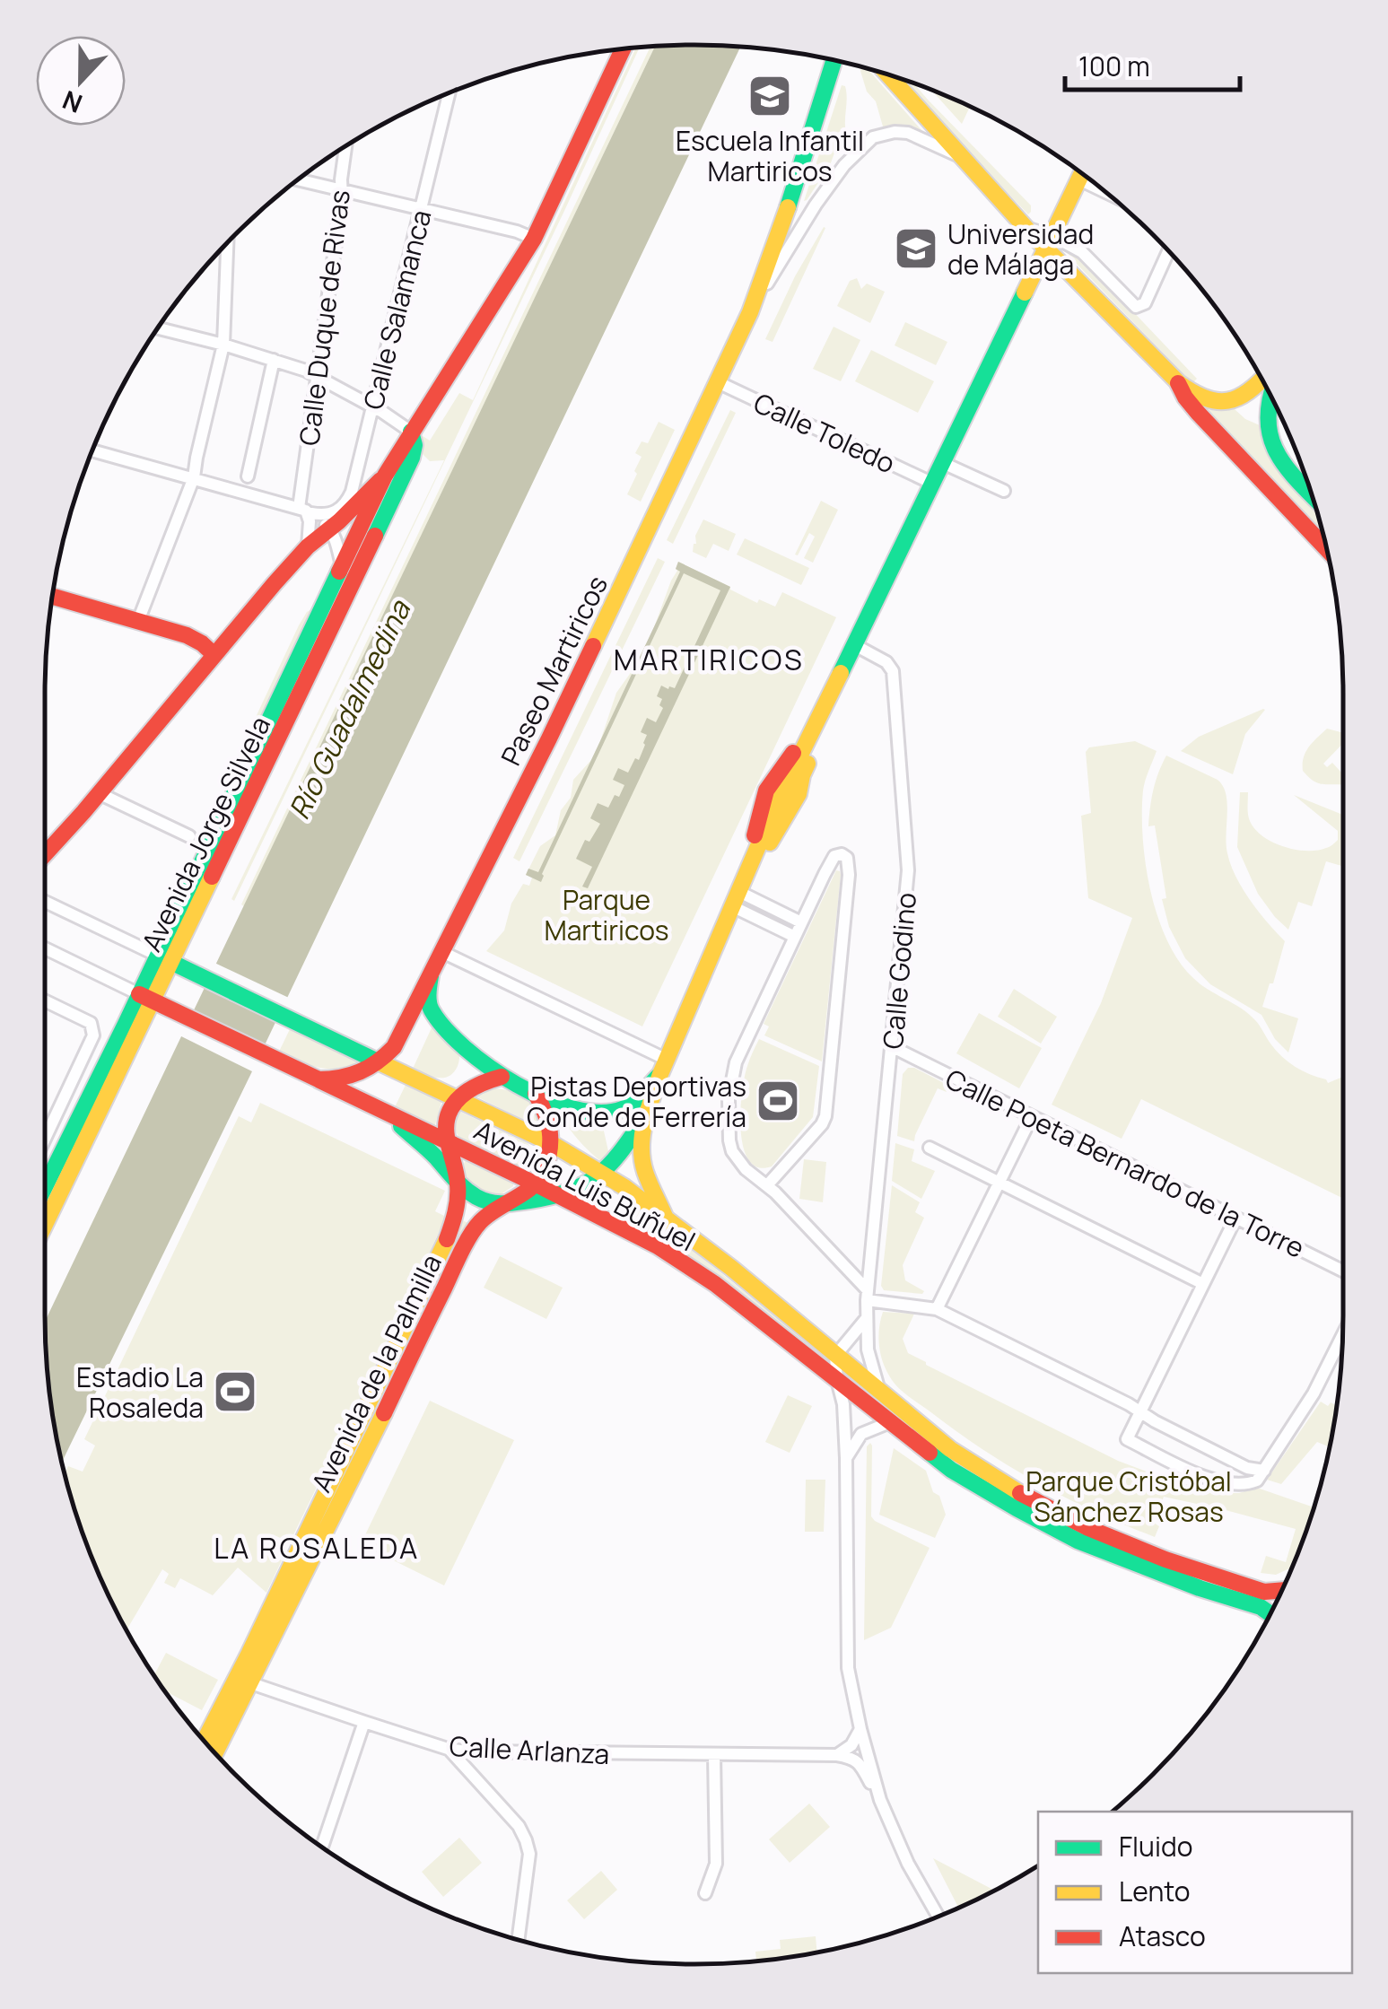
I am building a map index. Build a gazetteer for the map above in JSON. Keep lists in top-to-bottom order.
{
  "streets": {
    "main road": [
      "Paseo Martiricos",
      "Avenida Jorge Silvela",
      "Avenida Luis Buñuel",
      "Avenida de la Palmilla"
    ],
    "street": [
      "Calle Salamanca",
      "Calle Duque de Rivas",
      "Calle Toledo",
      "Calle Godino",
      "Calle Poeta Bernardo de la Torre",
      "Calle Arlanza"
    ]
  },
  "crossings": [
    ["Calle Salamanca", "Calle Duque de Rivas"],
    ["Calle Toledo", "Paseo Martiricos"],
    ["Paseo Martiricos", "Avenida Luis Buñuel"],
    ["Avenida Jorge Silvela", "Avenida Luis Buñuel"],
    ["Calle Godino", "Calle Poeta Bernardo de la Torre"],
    ["Calle Godino", "Avenida Luis Buñuel"],
    ["Avenida Luis Buñuel", "Avenida de la Palmilla"],
    ["Avenida de la Palmilla", "Calle Arlanza"]
  ],
  "districts": ["MARTIRICOS", "LA ROSALEDA"],
  "water": ["Río Guadalmedina"],
  "parks": ["Parque Martiricos", "Parque Cristóbal Sánchez Rosas"],
  "places": {
    "school or university": ["Escuela Infantil Martiricos", "Universidad de Málaga"],
    "sports": ["Pistas Deportivas Conde de Ferrería", "Estadio La Rosaleda"]
  },
  "legend": ["Fluido", "Lento", "Atasco"],
  "scale_bar": "100 m",
  "north": "bottom"
}
